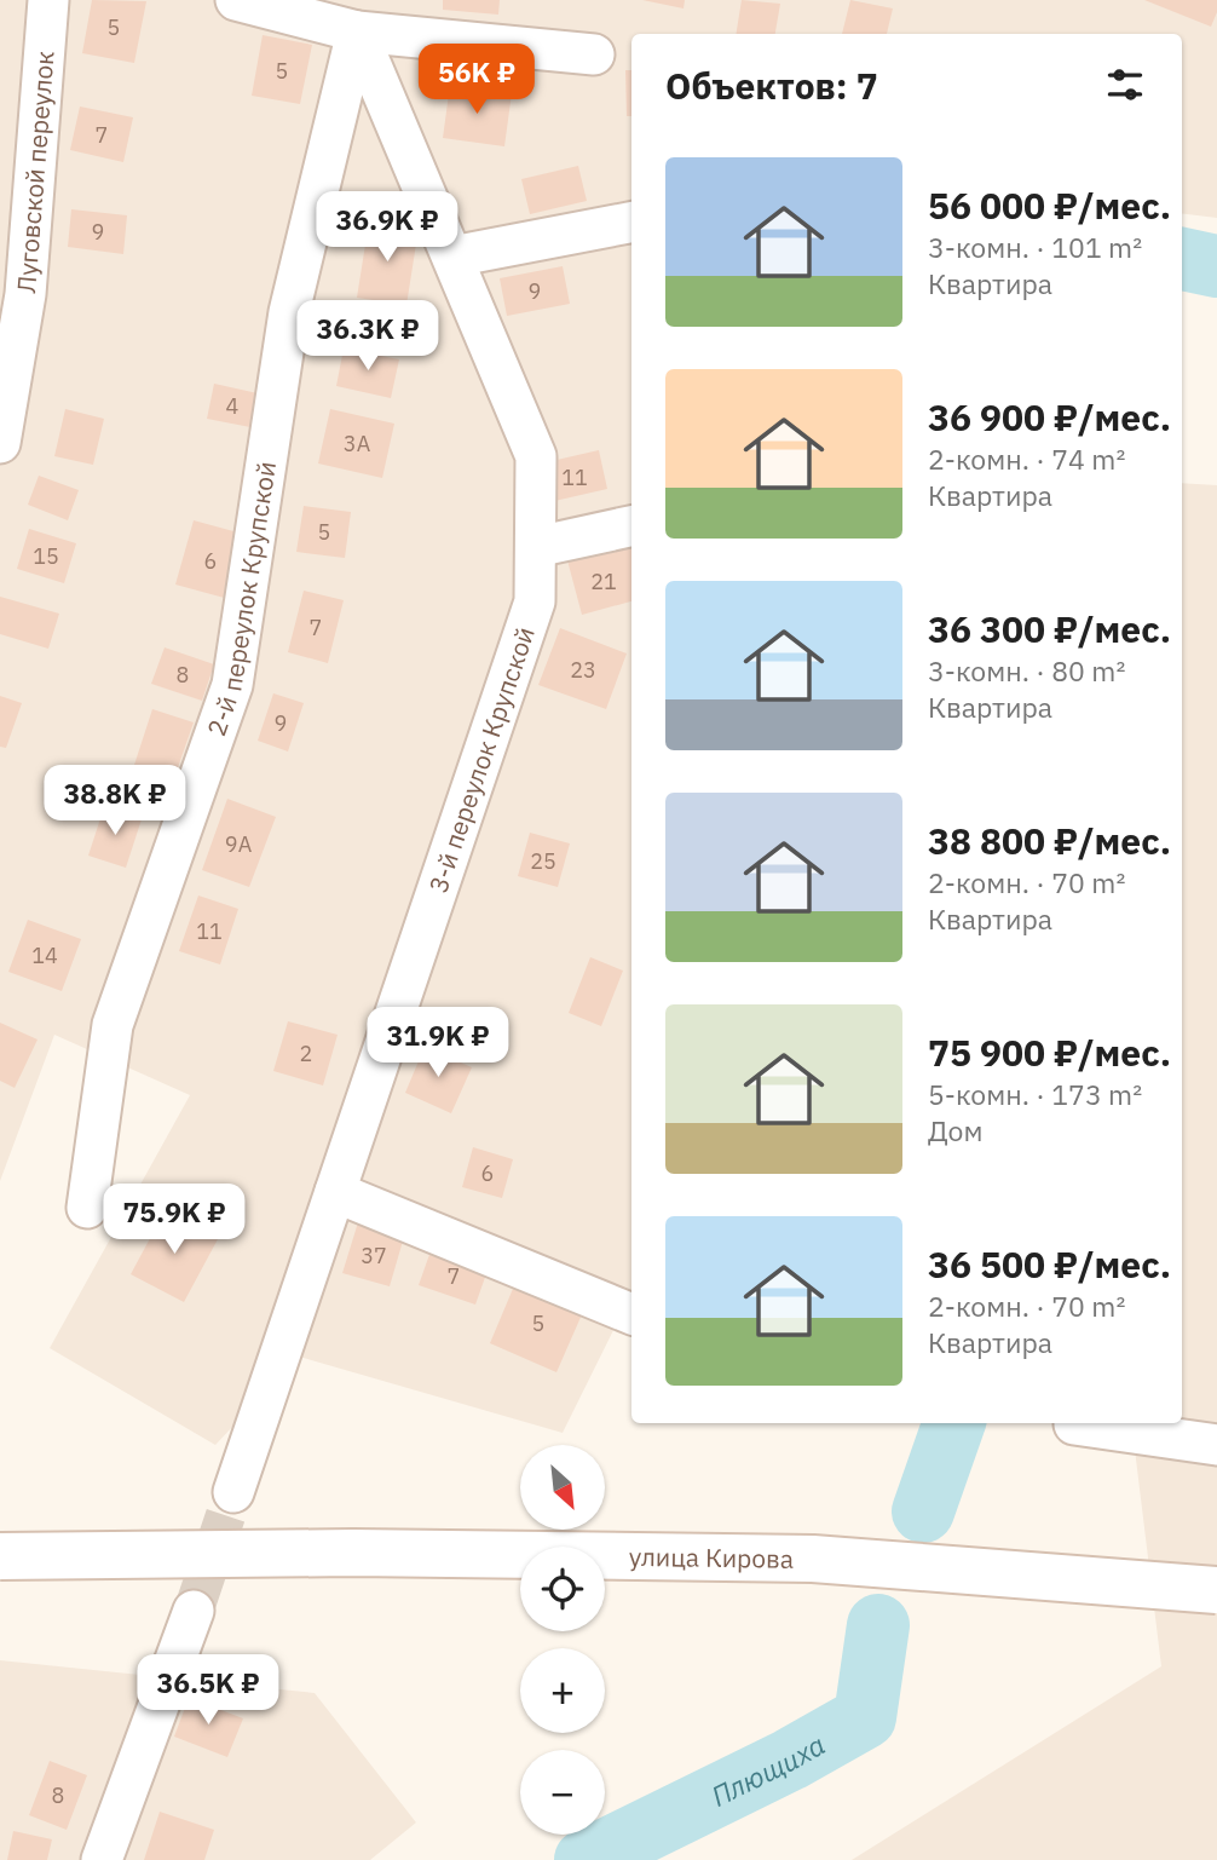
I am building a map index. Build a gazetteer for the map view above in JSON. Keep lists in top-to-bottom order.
{
  "streets": {
    "main road": ["улица Кирова"],
    "street": ["Луговской переулок", "2-й переулок Крупской", "3-й переулок Крупской"]
  },
  "crossings": [
    ["2-й переулок Крупской", "3-й переулок Крупской"]
  ],
  "water": ["Плющиха"],
  "house_numbers": [
    "5",
    "5",
    "7",
    "9",
    "9",
    "4",
    "3А",
    "11",
    "5",
    "15",
    "6",
    "21",
    "7",
    "23",
    "8",
    "9",
    "9А",
    "25",
    "11",
    "14",
    "2",
    "6",
    "37",
    "7",
    "5",
    "8"
  ],
  "north": "bottom right",
  "page": {
    "heading": "Объектов: 7",
    "price": [
      "56K ₽",
      "36.9K ₽",
      "36.3K ₽",
      "38.8K ₽",
      "31.9K ₽",
      "75.9K ₽",
      "36.5K ₽"
    ],
    "list": [
      {
        "name": "56 000 ₽/мес.",
        "note": "3-комн. · 101 m² · Квартира"
      },
      {
        "name": "36 900 ₽/мес.",
        "note": "2-комн. · 74 m² · Квартира"
      },
      {
        "name": "36 300 ₽/мес.",
        "note": "3-комн. · 80 m² · Квартира"
      },
      {
        "name": "38 800 ₽/мес.",
        "note": "2-комн. · 70 m² · Квартира"
      },
      {
        "name": "75 900 ₽/мес.",
        "note": "5-комн. · 173 m² · Дом"
      },
      {
        "name": "36 500 ₽/мес.",
        "note": "2-комн. · 70 m² · Квартира"
      }
    ],
    "map_buttons": ["+", "−"]
  }
}
